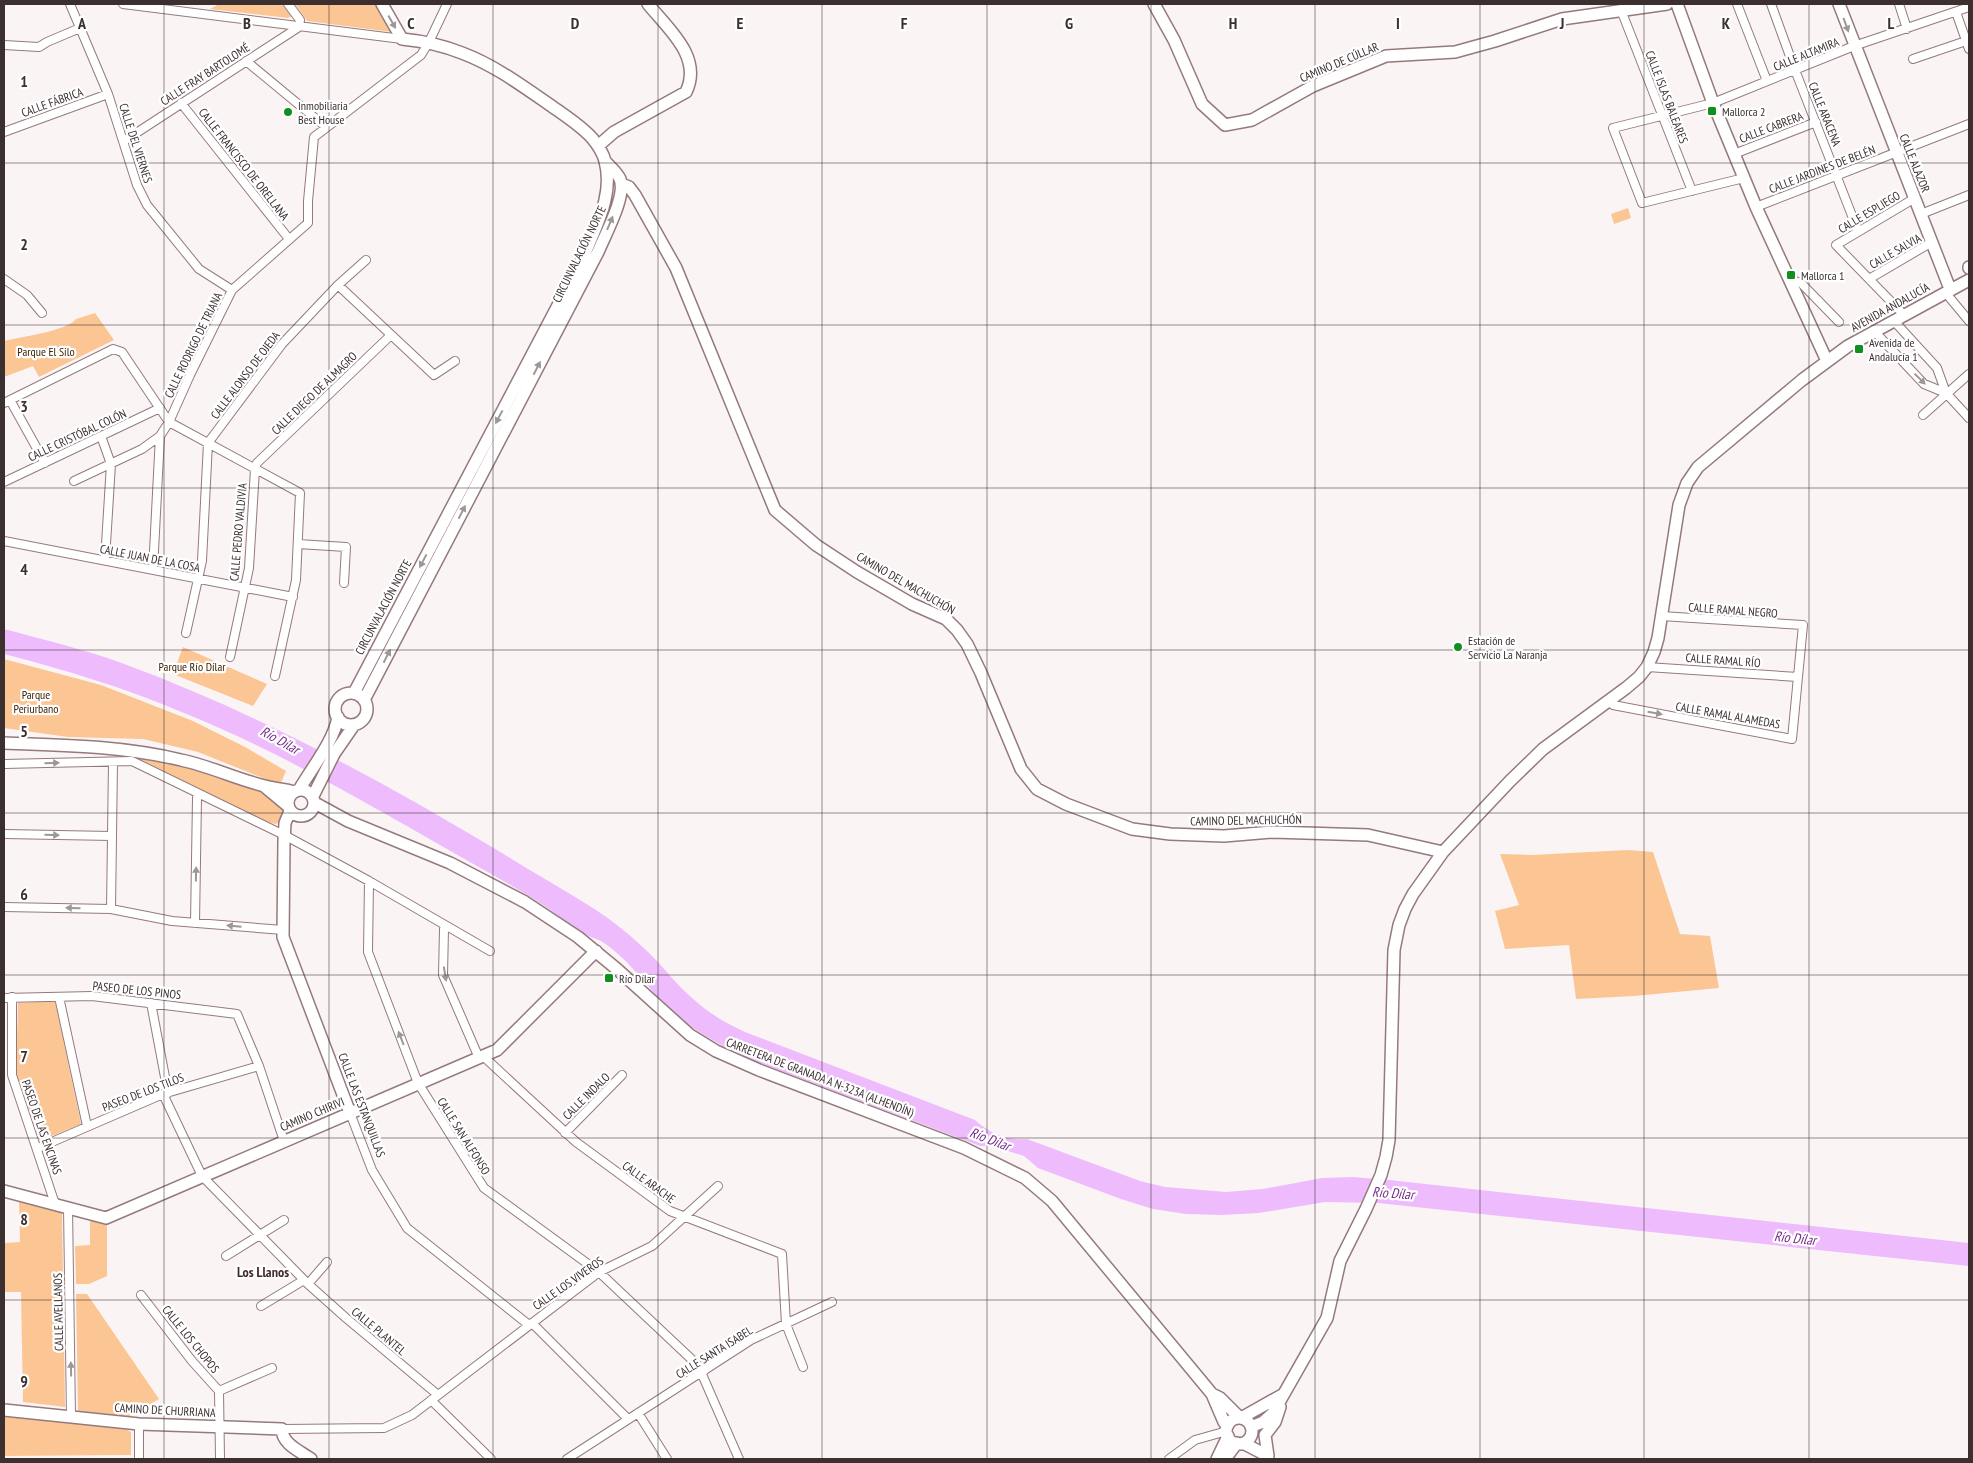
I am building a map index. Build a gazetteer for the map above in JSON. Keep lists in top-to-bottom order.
{
  "streets": {
    "street": [
      "CALLE ALTAMIRA",
      "CAMINO DE CÚLLAR",
      "CALLE FRAY BARTOLOMÉ",
      "CALLE ISLAS BALEARES",
      "CALLE FÁBRICA",
      "CALLE ARACENA",
      "CALLE CABRERA",
      "CALLE DEL VIERNES",
      "CALLE ALAZOR",
      "CALLE FRANCISCO DE ORELLANA",
      "CALLE JARDINES DE BELÉN",
      "CALLE ESPLIEGO",
      "CALLE SALVIA",
      "CIRCUNVALACIÓN NORTE",
      "AVENIDA ANDALUCÍA",
      "CALLE RODRIGO DE TRIANA",
      "CALLE ALONSO DE OJEDA",
      "CALLE DIEGO DE ALMAGRO",
      "CALLE CRISTÓBAL COLÓN",
      "CALLE PEDRO VALDIVIA",
      "CALLE JUAN DE LA COSA",
      "CAMINO DEL MACHUCHÓN",
      "CALLE RAMAL NEGRO",
      "CALLE RAMAL RÍO",
      "CALLE RAMAL ALAMEDAS",
      "PASEO DE LOS PINOS",
      "CARRETERA DE GRANADA A N-323A (ALHENDÍN)",
      "PASEO DE LOS TILOS",
      "CALLE INDALO",
      "CALLE LAS ESTANQUILLAS",
      "CAMINO CHIRIVI",
      "PASEO DE LAS ENCINAS",
      "CALLE SAN ALFONSO",
      "CALLE ARACHE",
      "CALLE LOS VIVEROS",
      "CALLE AVELLANOS",
      "CALLE PLANTEL",
      "CALLE LOS CHOPOS",
      "CALLE SANTA ISABEL",
      "CAMINO DE CHURRIANA"
    ]
  },
  "crossings": [
    ["CALLE ALTAMIRA", "CALLE ISLAS BALEARES"],
    ["CALLE ALTAMIRA", "CALLE ARACENA"],
    ["CALLE ALTAMIRA", "CALLE ALAZOR"],
    ["CAMINO DE CÚLLAR", "CALLE ISLAS BALEARES"],
    ["CALLE FRAY BARTOLOMÉ", "CALLE DEL VIERNES"],
    ["CALLE FRAY BARTOLOMÉ", "CALLE FRANCISCO DE ORELLANA"],
    ["CALLE FÁBRICA", "CALLE DEL VIERNES"],
    ["CALLE ARACENA", "CALLE CABRERA"],
    ["CALLE ARACENA", "CALLE JARDINES DE BELÉN"],
    ["CALLE ARACENA", "CALLE ESPLIEGO"],
    ["CALLE DEL VIERNES", "CALLE RODRIGO DE TRIANA"],
    ["CALLE ALAZOR", "CALLE JARDINES DE BELÉN"],
    ["CALLE ALAZOR", "CALLE ESPLIEGO"],
    ["CALLE ALAZOR", "CALLE SALVIA"],
    ["CALLE ALAZOR", "AVENIDA ANDALUCÍA"],
    ["CALLE FRANCISCO DE ORELLANA", "CALLE RODRIGO DE TRIANA"],
    ["CALLE ESPLIEGO", "CALLE SALVIA"],
    ["CIRCUNVALACIÓN NORTE", "CAMINO DEL MACHUCHÓN"],
    ["AVENIDA ANDALUCÍA", "CALLE RAMAL NEGRO"],
    ["AVENIDA ANDALUCÍA", "CALLE RAMAL RÍO"],
    ["CALLE DIEGO DE ALMAGRO", "CALLE PEDRO VALDIVIA"],
    ["CALLE PEDRO VALDIVIA", "CALLE JUAN DE LA COSA"],
    ["CALLE RAMAL NEGRO", "CALLE RAMAL ALAMEDAS"],
    ["CALLE RAMAL RÍO", "CALLE RAMAL ALAMEDAS"],
    ["PASEO DE LOS PINOS", "PASEO DE LOS TILOS"],
    ["PASEO DE LOS PINOS", "PASEO DE LAS ENCINAS"],
    ["PASEO DE LOS PINOS", "CALLE PLANTEL"],
    ["CARRETERA DE GRANADA A N-323A (ALHENDÍN)", "CALLE LAS ESTANQUILLAS"],
    ["CARRETERA DE GRANADA A N-323A (ALHENDÍN)", "CAMINO CHIRIVI"],
    ["PASEO DE LOS TILOS", "PASEO DE LAS ENCINAS"],
    ["PASEO DE LOS TILOS", "CALLE PLANTEL"],
    ["CALLE INDALO", "CALLE ARACHE"],
    ["CALLE LAS ESTANQUILLAS", "CAMINO CHIRIVI"],
    ["CALLE LAS ESTANQUILLAS", "CALLE LOS VIVEROS"],
    ["CALLE LAS ESTANQUILLAS", "CALLE SANTA ISABEL"],
    ["CAMINO CHIRIVI", "PASEO DE LAS ENCINAS"],
    ["CAMINO CHIRIVI", "CALLE SAN ALFONSO"],
    ["CAMINO CHIRIVI", "CALLE ARACHE"],
    ["CAMINO CHIRIVI", "CALLE AVELLANOS"],
    ["CAMINO CHIRIVI", "CALLE PLANTEL"],
    ["CALLE SAN ALFONSO", "CALLE LOS VIVEROS"],
    ["CALLE SAN ALFONSO", "CALLE SANTA ISABEL"],
    ["CALLE ARACHE", "CALLE LOS VIVEROS"],
    ["CALLE ARACHE", "CALLE SANTA ISABEL"],
    ["CALLE LOS VIVEROS", "CALLE PLANTEL"],
    ["CALLE LOS VIVEROS", "CAMINO DE CHURRIANA"],
    ["CALLE AVELLANOS", "CAMINO DE CHURRIANA"],
    ["CALLE LOS CHOPOS", "CAMINO DE CHURRIANA"]
  ],
  "one_way": ["CALLE AVELLANOS"],
  "districts": ["Los Llanos"],
  "water": ["Río Dílar"],
  "parks": ["Parque El Silo", "Parque Río Dílar", "Parque Periurbano"],
  "places": {
    "transit": [
      "Mallorca 2",
      "Mallorca 1",
      "Avenida de Andalucía 1",
      "Río Dílar"
    ],
    "other": ["Inmobiliaria Best House", "Estación de Servicio La Naranja"]
  },
  "grid": {
    "columns": [
      "A",
      "B",
      "C",
      "D",
      "E",
      "F",
      "G",
      "H",
      "I",
      "J",
      "K",
      "L"
    ],
    "rows": [
      "1",
      "2",
      "3",
      "4",
      "5",
      "6",
      "7",
      "8",
      "9"
    ]
  }
}
